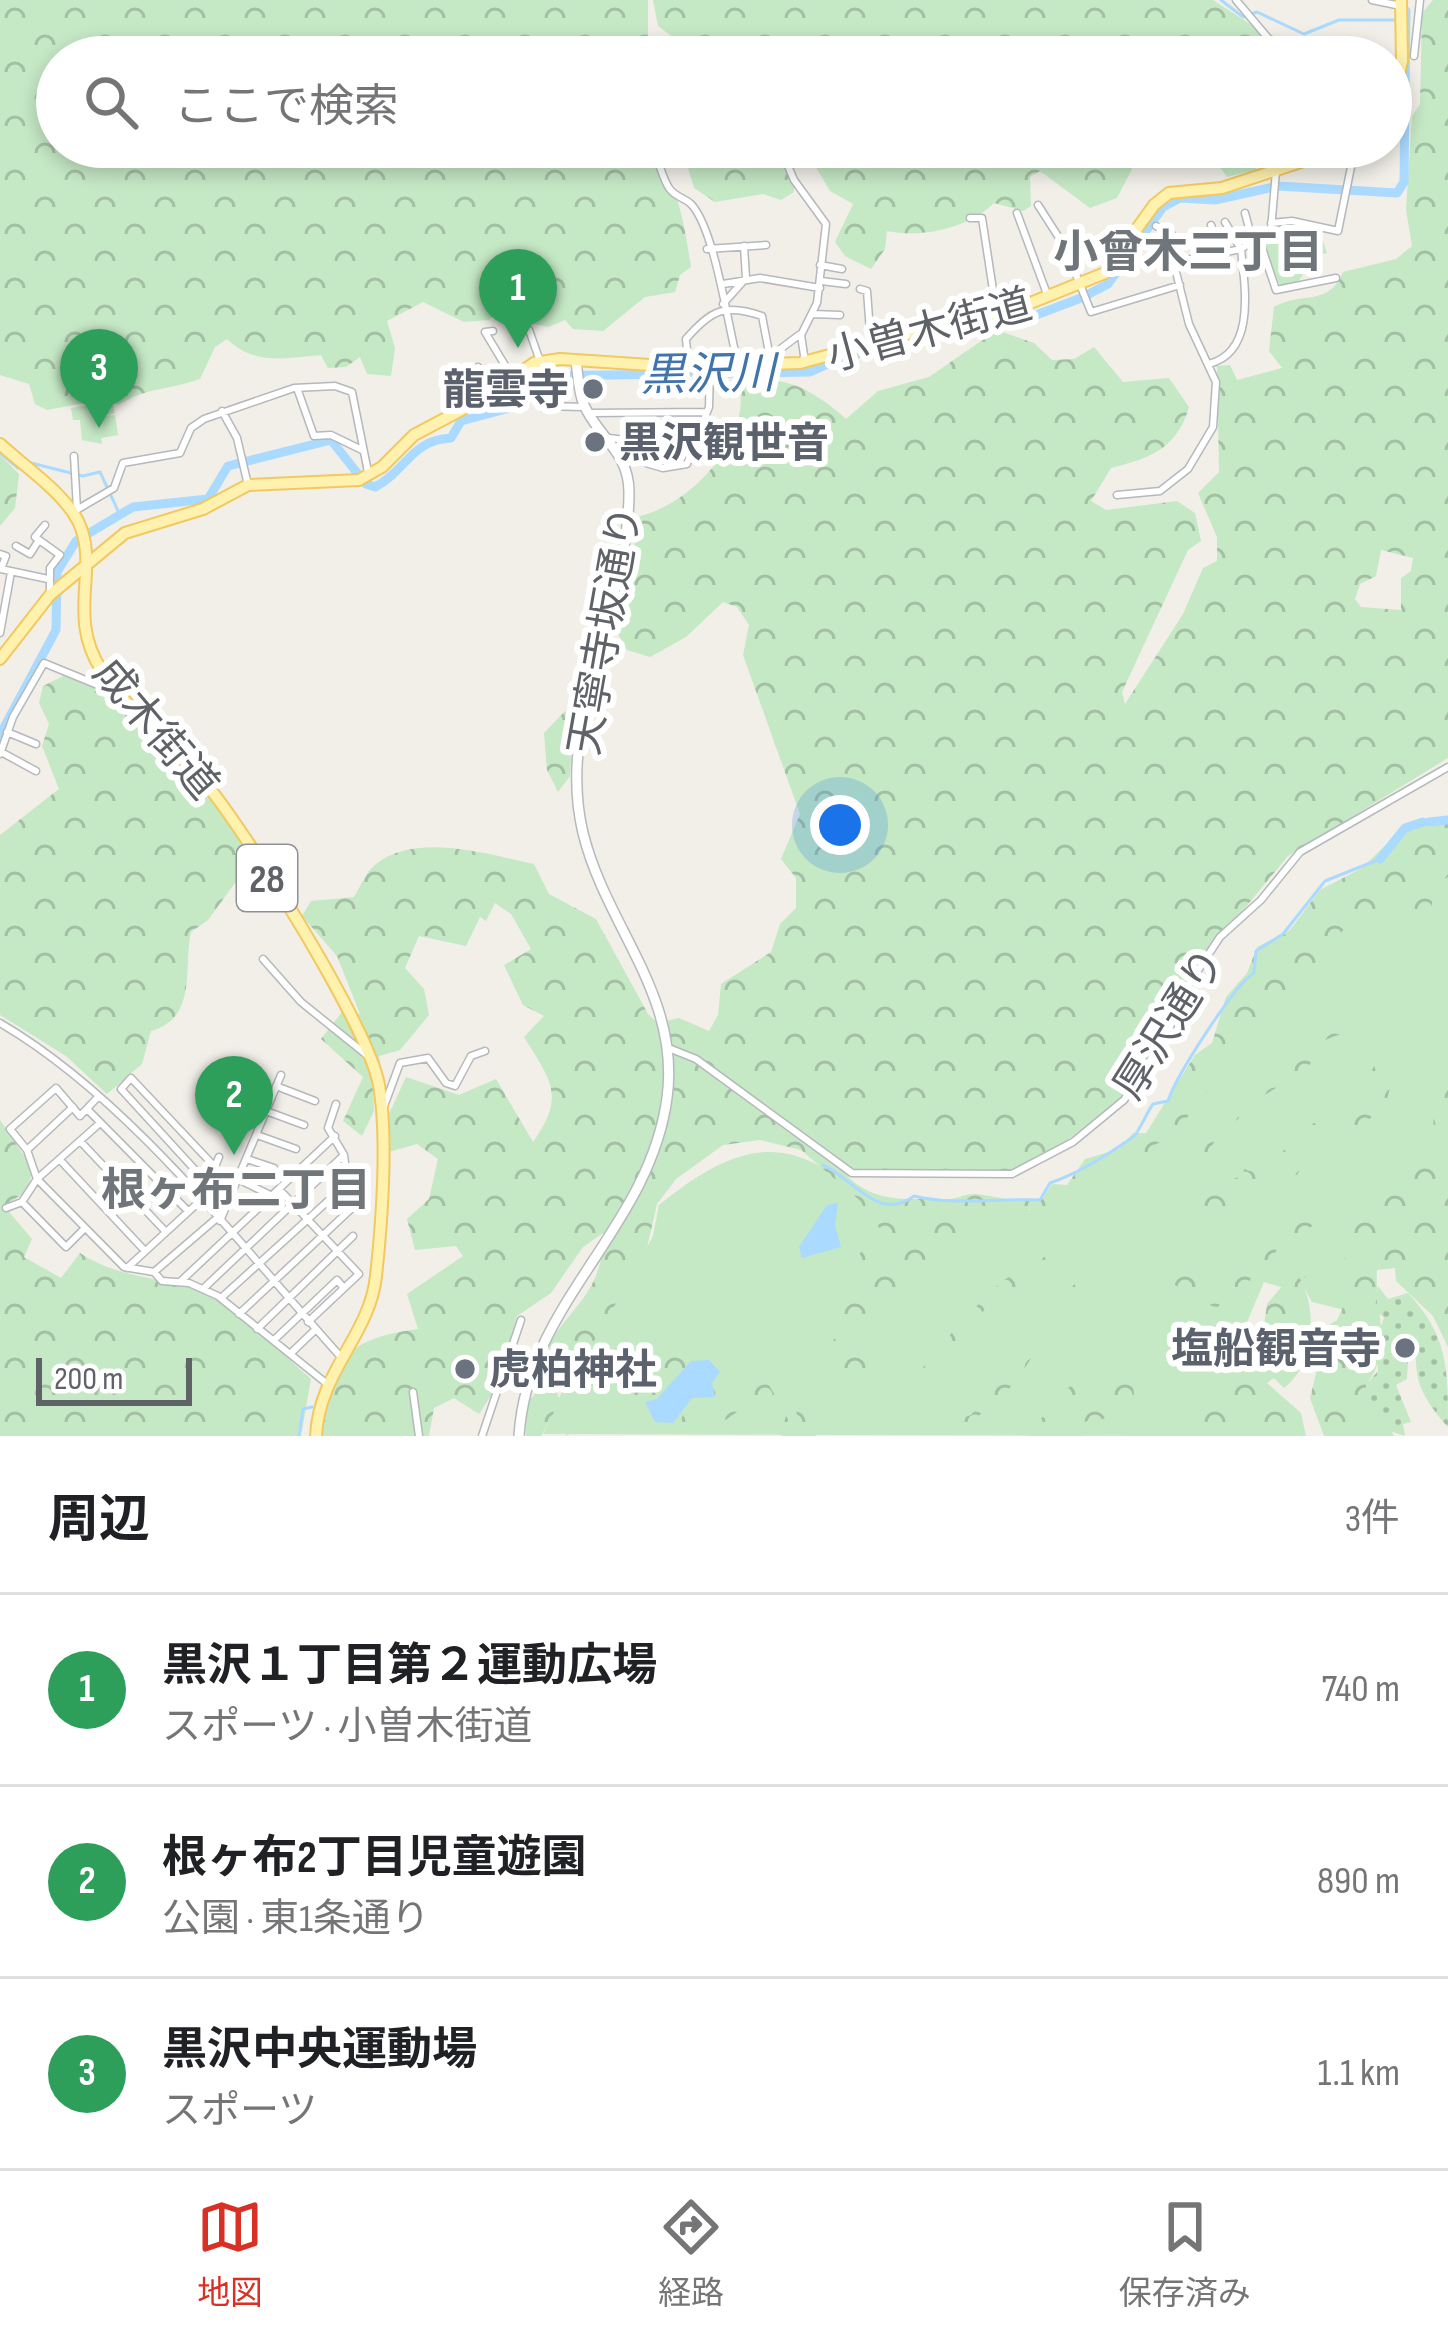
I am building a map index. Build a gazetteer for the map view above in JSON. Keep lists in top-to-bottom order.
{
  "streets": {
    "main road": ["小曽木街道", "成木街道", "28"],
    "street": ["天寧寺坂通り", "厚沢通り"]
  },
  "crossings": [
    ["小曽木街道", "天寧寺坂通り"],
    ["天寧寺坂通り", "厚沢通り"]
  ],
  "districts": ["小曾木三丁目", "根ヶ布二丁目"],
  "water": ["黒沢川"],
  "places": [
    "龍雲寺",
    "黒沢観世音",
    "塩船観音寺",
    "虎柏神社"
  ],
  "scale_bar": "200 m",
  "page": {
    "search": "ここで検索",
    "pins": ["1", "3", "2"],
    "scale": "200 m",
    "heading": ["周辺", "3件"],
    "list": [
      {
        "mark": "1",
        "name": "黒沢１丁目第２運動広場",
        "note": "スポーツ · 小曽木街道",
        "value": "740 m"
      },
      {
        "mark": "2",
        "name": "根ヶ布2丁目児童遊園",
        "note": "公園 · 東1条通り",
        "value": "890 m"
      },
      {
        "mark": "3",
        "name": "黒沢中央運動場",
        "note": "スポーツ",
        "value": "1.1 km"
      }
    ],
    "nav": ["地図", "経路", "保存済み"]
  }
}
